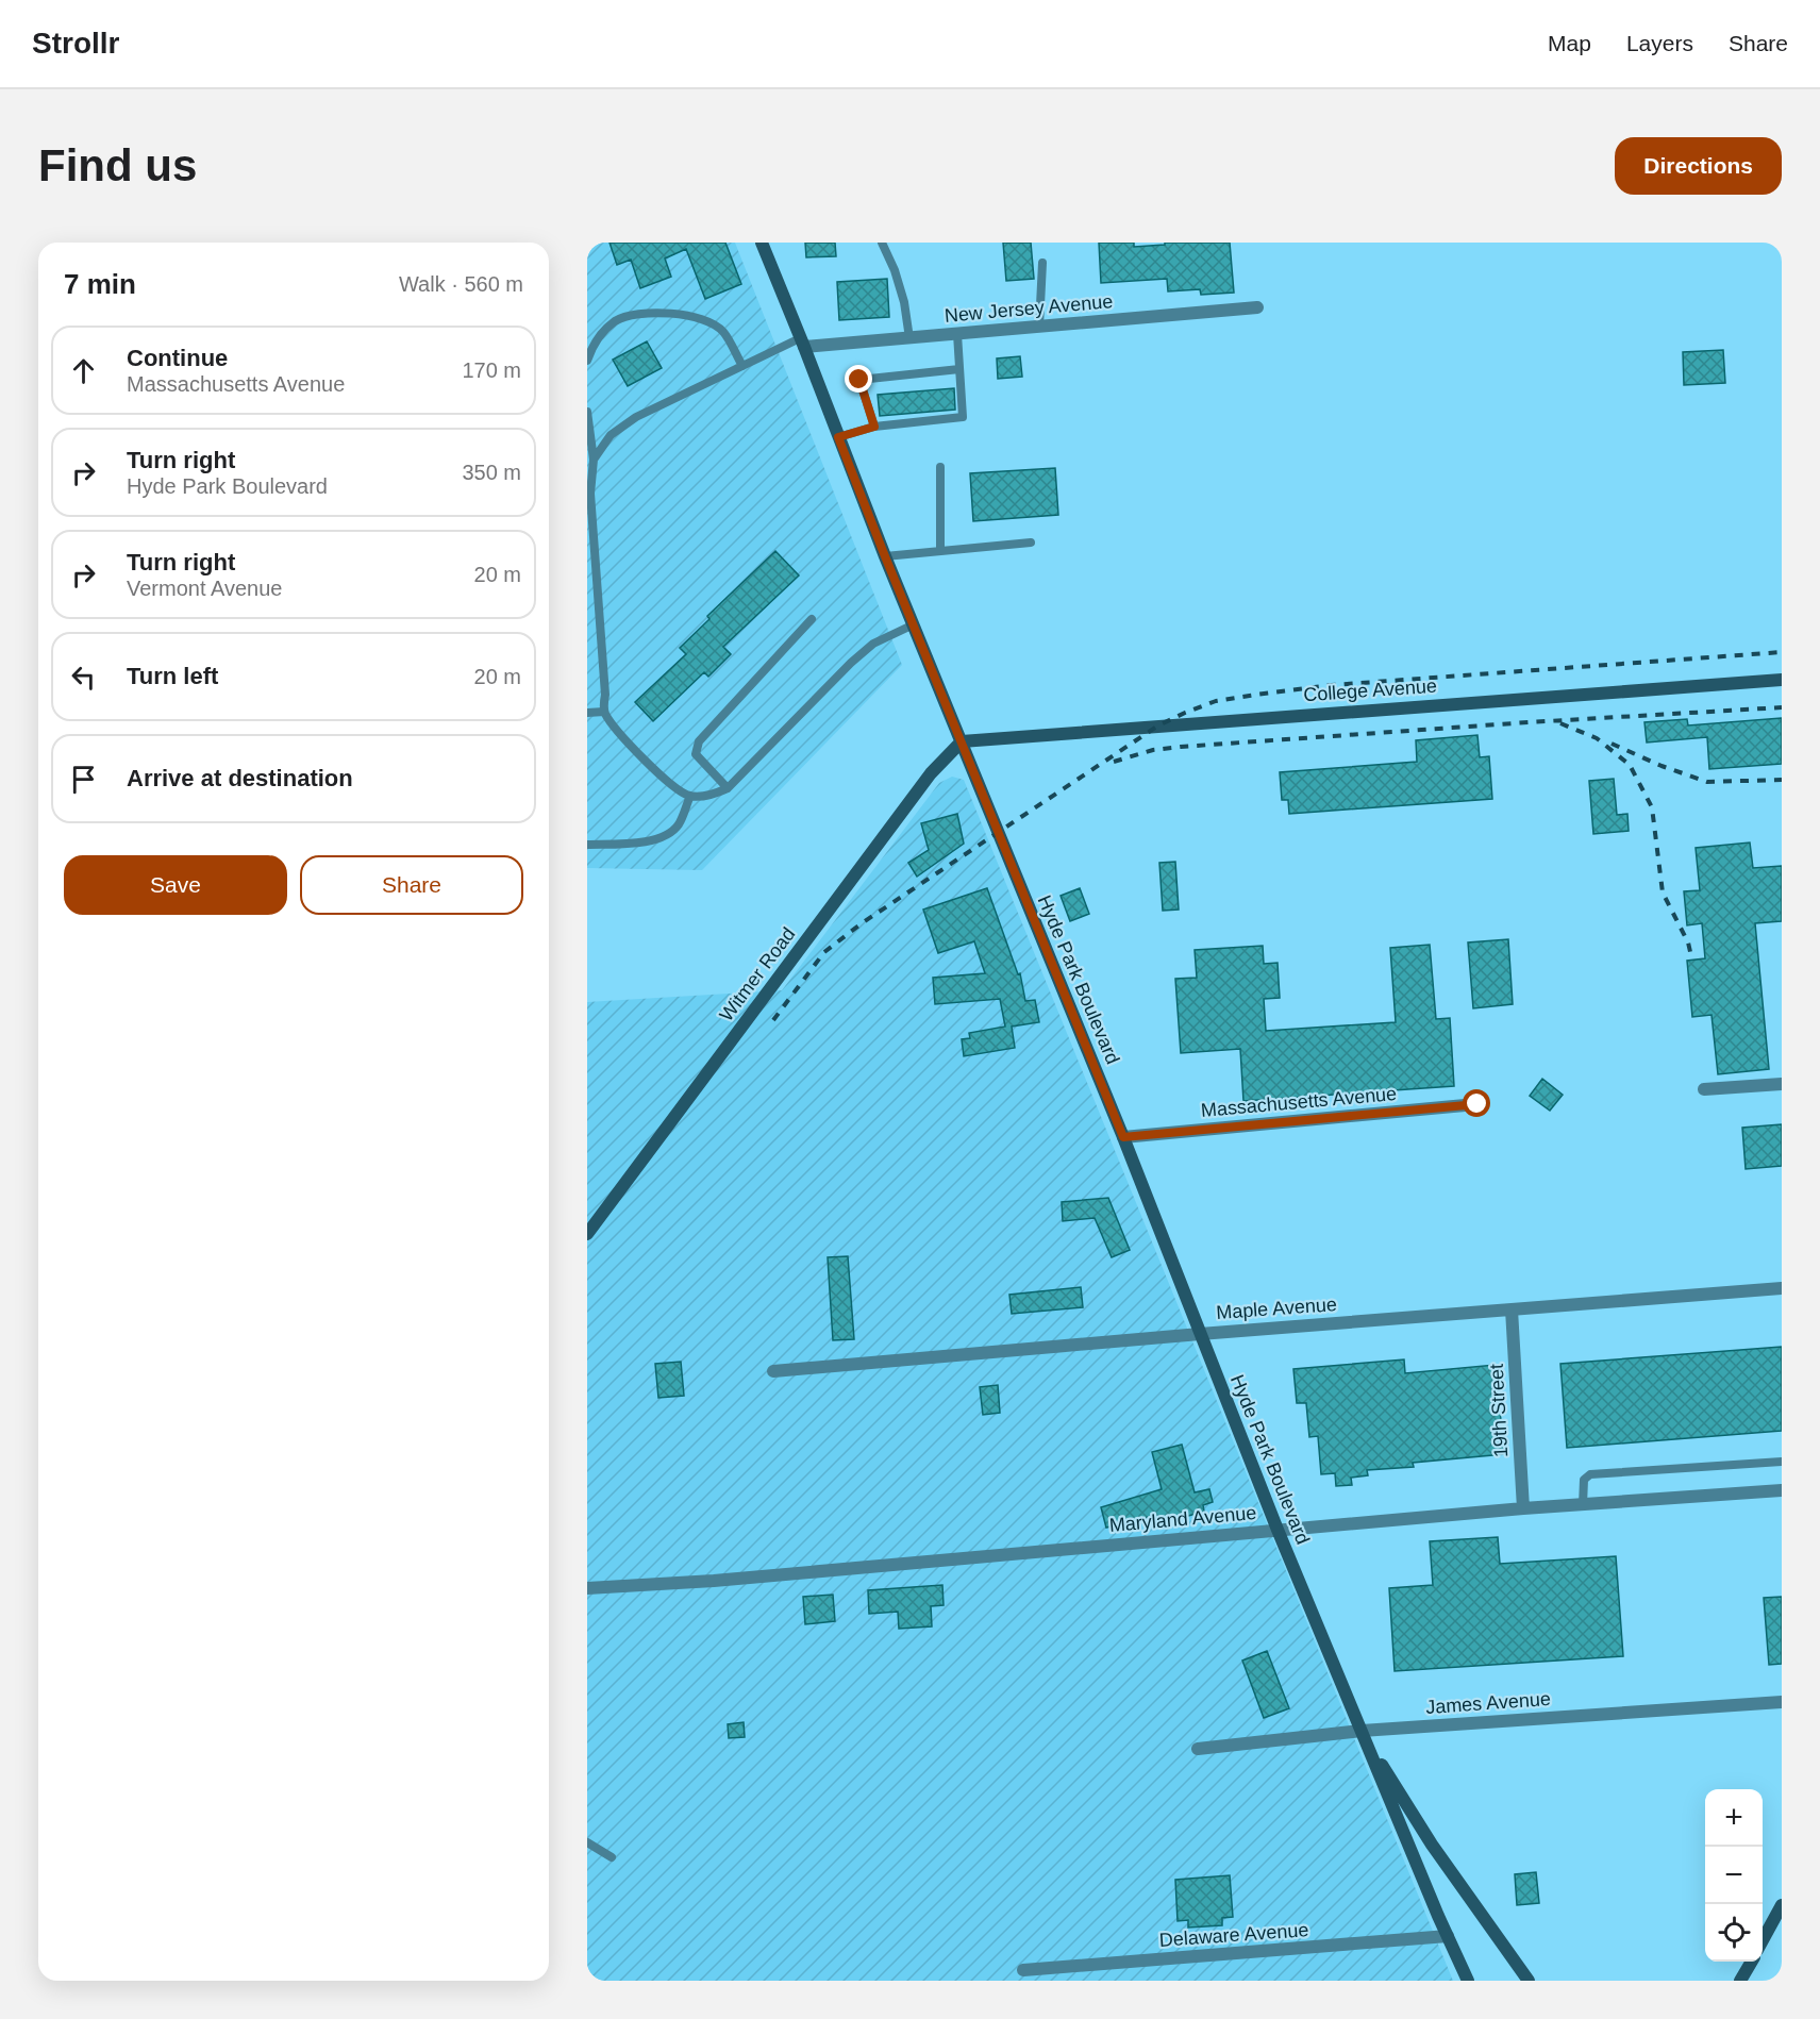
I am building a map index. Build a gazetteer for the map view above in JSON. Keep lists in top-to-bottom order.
{
  "streets": {
    "main road": ["College Avenue", "Witmer Road", "Hyde Park Boulevard"],
    "street": [
      "New Jersey Avenue",
      "Massachusetts Avenue",
      "Maple Avenue",
      "19th Street",
      "Maryland Avenue",
      "James Avenue",
      "Delaware Avenue"
    ]
  },
  "crossings": [
    ["New Jersey Avenue", "Hyde Park Boulevard"],
    ["College Avenue", "Witmer Road"],
    ["College Avenue", "Hyde Park Boulevard"],
    ["Witmer Road", "Hyde Park Boulevard"],
    ["Hyde Park Boulevard", "Massachusetts Avenue"],
    ["Hyde Park Boulevard", "Maple Avenue"],
    ["Hyde Park Boulevard", "Maryland Avenue"],
    ["Hyde Park Boulevard", "James Avenue"],
    ["Hyde Park Boulevard", "Delaware Avenue"],
    ["Maple Avenue", "19th Street"],
    ["19th Street", "Maryland Avenue"]
  ],
  "page": {
    "header": "Strollr",
    "nav": ["Map", "Layers", "Share"],
    "buttons": [
      "Directions",
      ["Save", "Share"]
    ],
    "title": "Find us",
    "heading": ["7 min", "Walk · 560 m"],
    "list": [
      ["Continue", "Massachusetts Avenue", "170 m"],
      ["Turn right", "Hyde Park Boulevard", "350 m"],
      ["Turn right", "Vermont Avenue", "20 m"],
      ["Turn left", "20 m"],
      "Arrive at destination"
    ],
    "map_buttons": ["+", "−"]
  }
}
